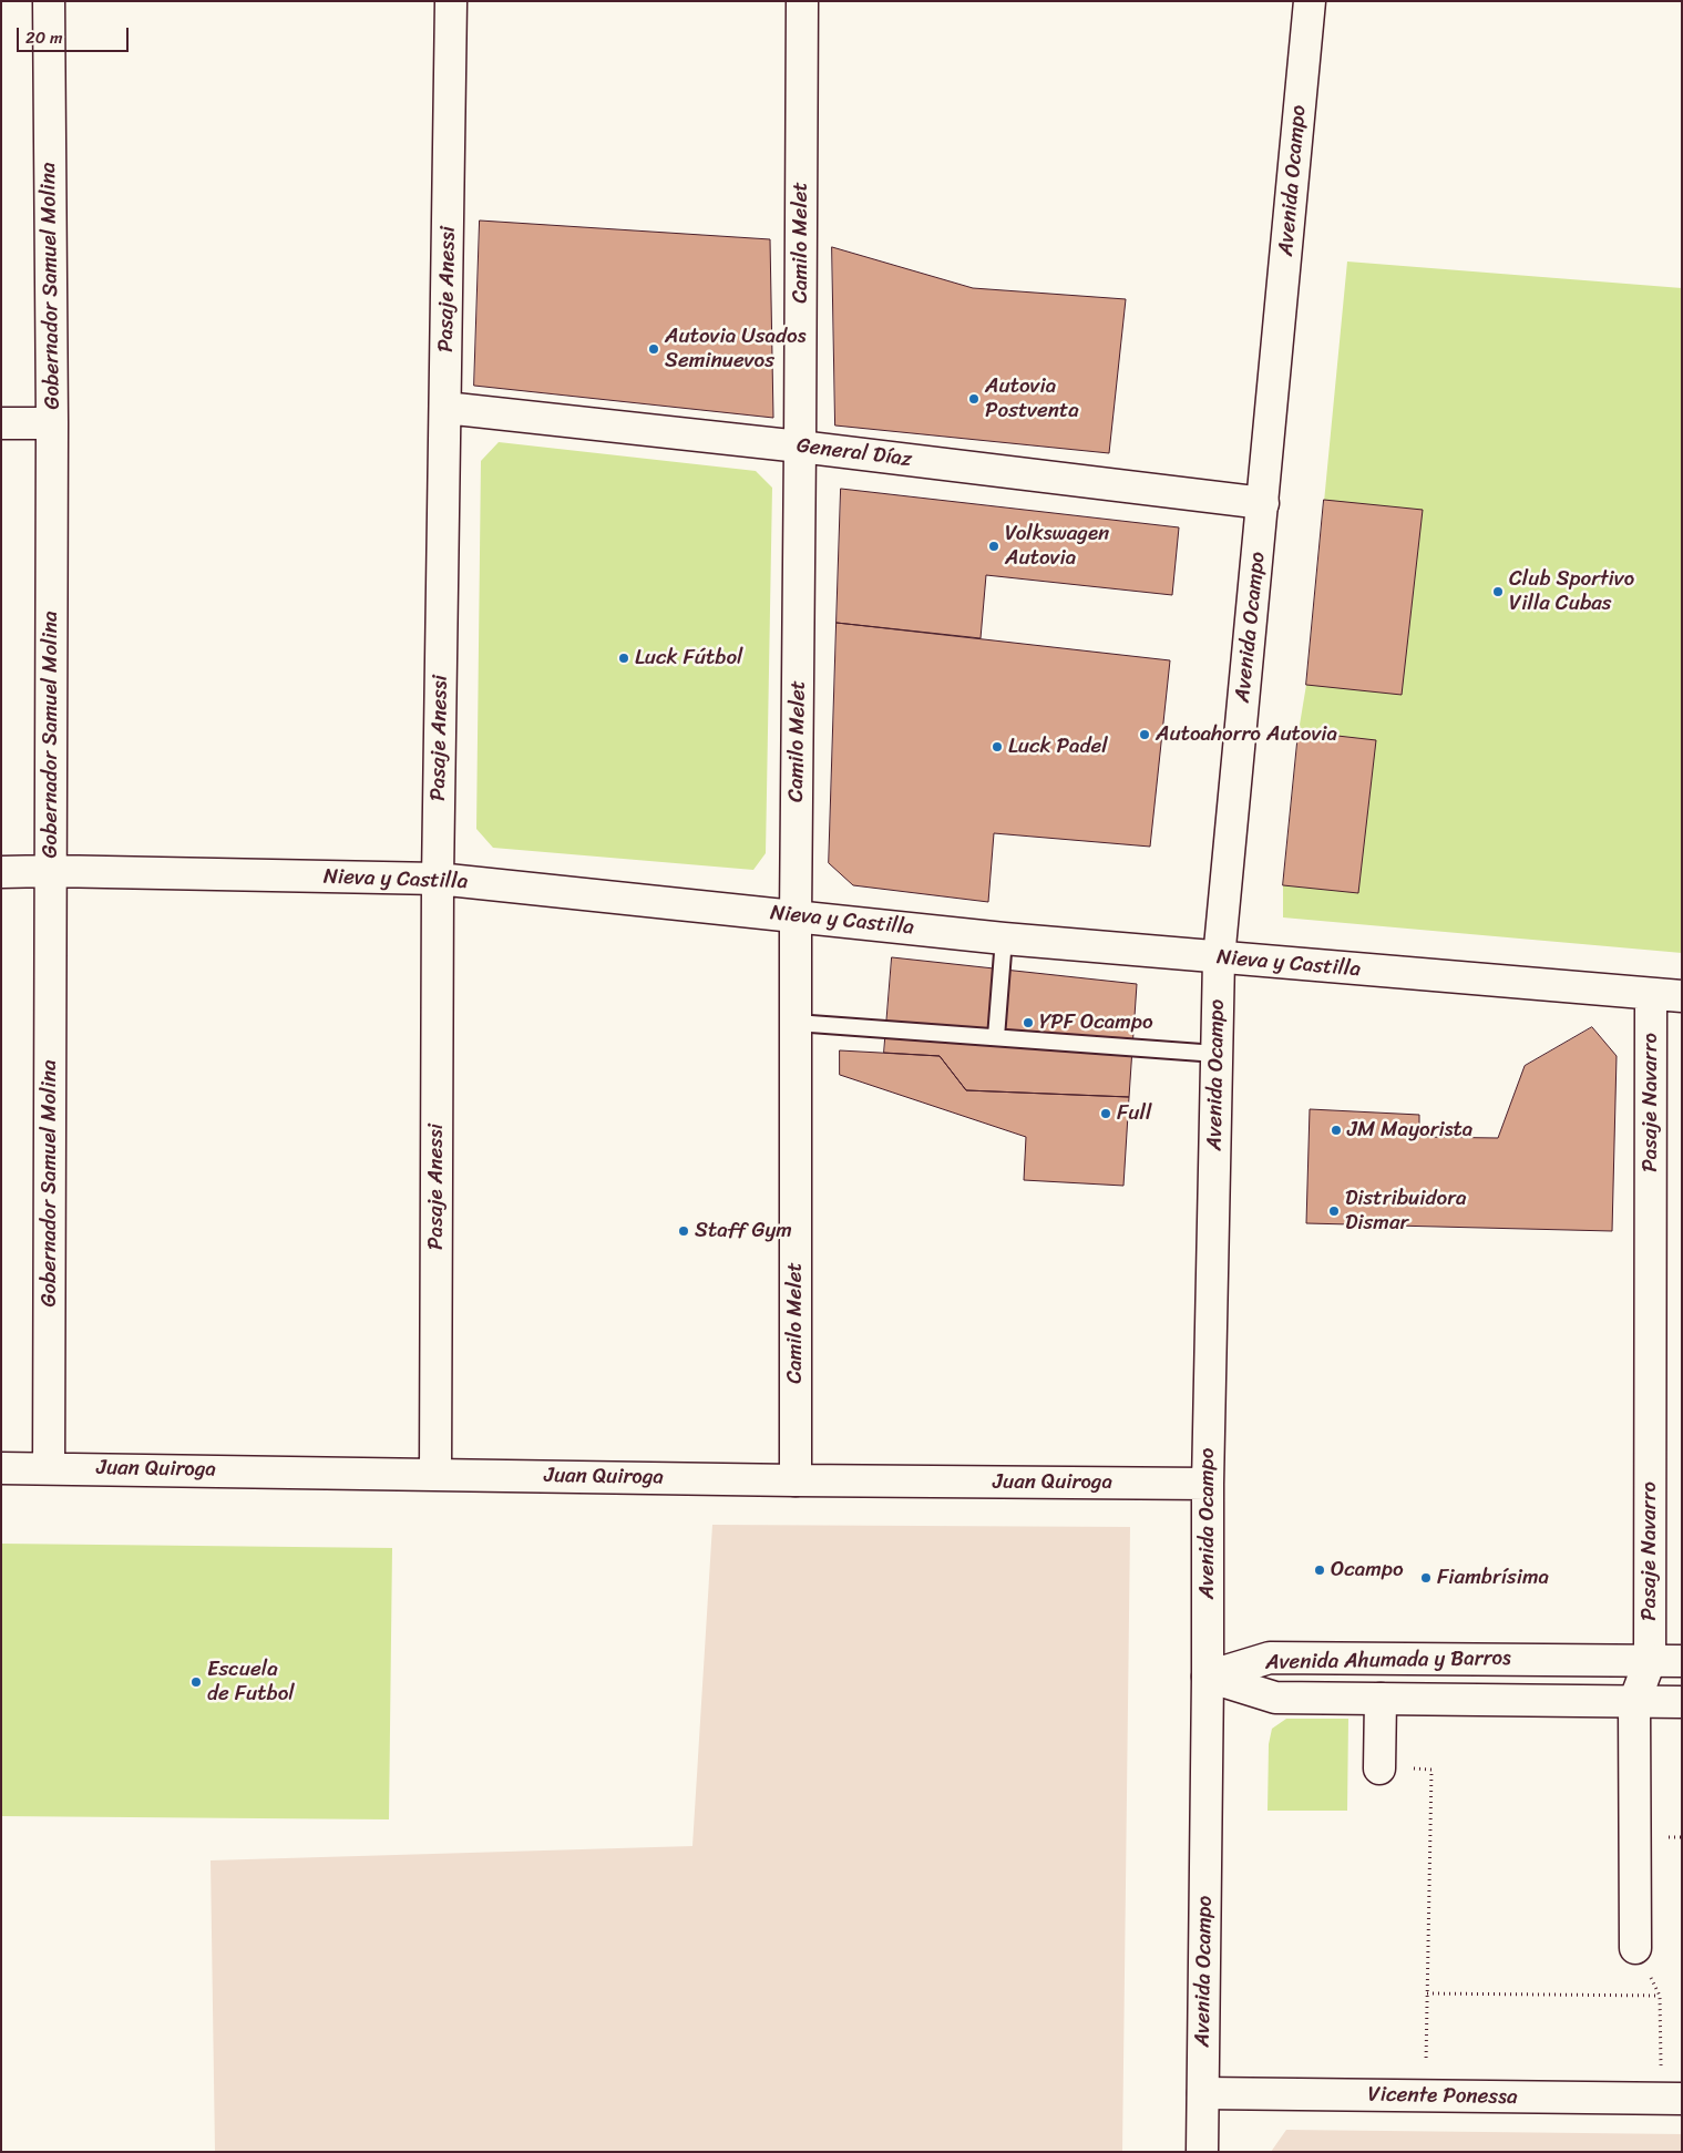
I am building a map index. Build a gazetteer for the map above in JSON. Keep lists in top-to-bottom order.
{
  "streets": {
    "street": [
      "Avenida Ocampo",
      "Camilo Melet",
      "Gobernador Samuel Molina",
      "Pasaje Anessi",
      "General Díaz",
      "Nieva y Castilla",
      "Pasaje Navarro",
      "Juan Quiroga",
      "Avenida Ahumada y Barros",
      "Vicente Ponessa"
    ]
  },
  "crossings": [
    ["Avenida Ocampo", "General Díaz"],
    ["Avenida Ocampo", "Nieva y Castilla"],
    ["Avenida Ocampo", "Juan Quiroga"],
    ["Avenida Ocampo", "Avenida Ahumada y Barros"],
    ["Avenida Ocampo", "Vicente Ponessa"],
    ["Camilo Melet", "General Díaz"],
    ["Camilo Melet", "Nieva y Castilla"],
    ["Camilo Melet", "Juan Quiroga"],
    ["Gobernador Samuel Molina", "Nieva y Castilla"],
    ["Gobernador Samuel Molina", "Juan Quiroga"],
    ["Pasaje Anessi", "General Díaz"],
    ["Pasaje Anessi", "Nieva y Castilla"],
    ["Pasaje Anessi", "Juan Quiroga"],
    ["Nieva y Castilla", "Pasaje Navarro"],
    ["Pasaje Navarro", "Avenida Ahumada y Barros"]
  ],
  "places": [
    "Autovia Usados Seminuevos",
    "Autovia Postventa",
    "Volkswagen Autovia",
    "Club Sportivo Villa Cubas",
    "Luck Fútbol",
    "Autoahorro Autovia",
    "Luck Padel",
    "YPF Ocampo",
    "Full",
    "JM Mayorista",
    "Distribuidora Dismar",
    "Staff Gym",
    "Ocampo",
    "Fiambrísima",
    "Escuela de Futbol"
  ],
  "scale_bar": "20 m"
}
